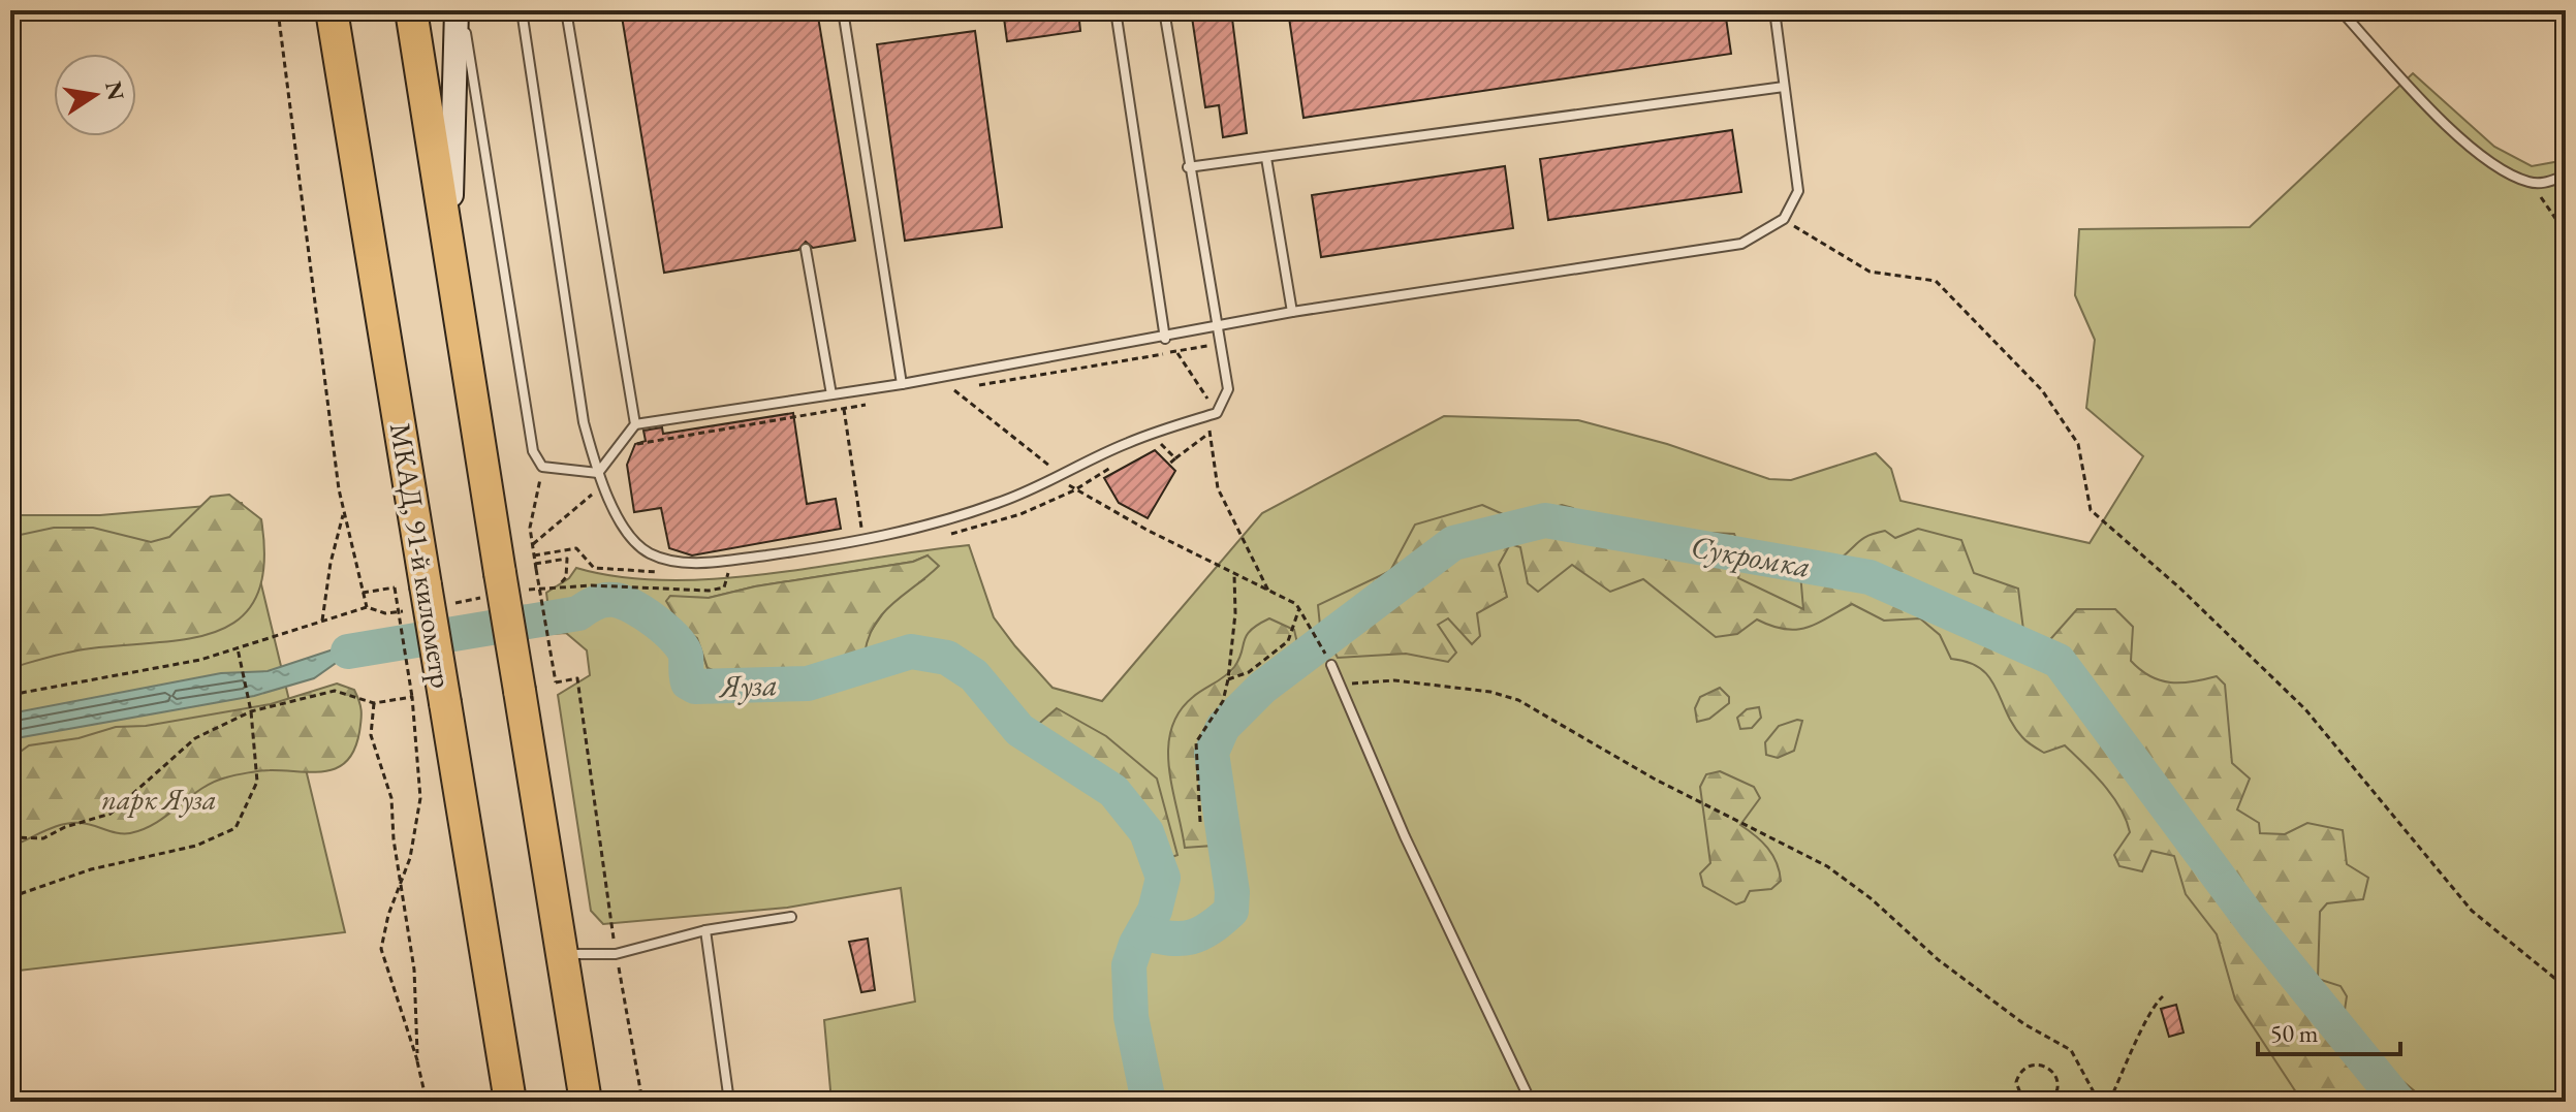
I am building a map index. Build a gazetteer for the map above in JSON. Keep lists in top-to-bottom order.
{
  "streets": {
    "highway": ["МКАД, 91-й километр"]
  },
  "water": ["Сукромка", "Яуза"],
  "parks": ["парк Яуза"],
  "scale_bar": "50 m",
  "north": "right"
}
